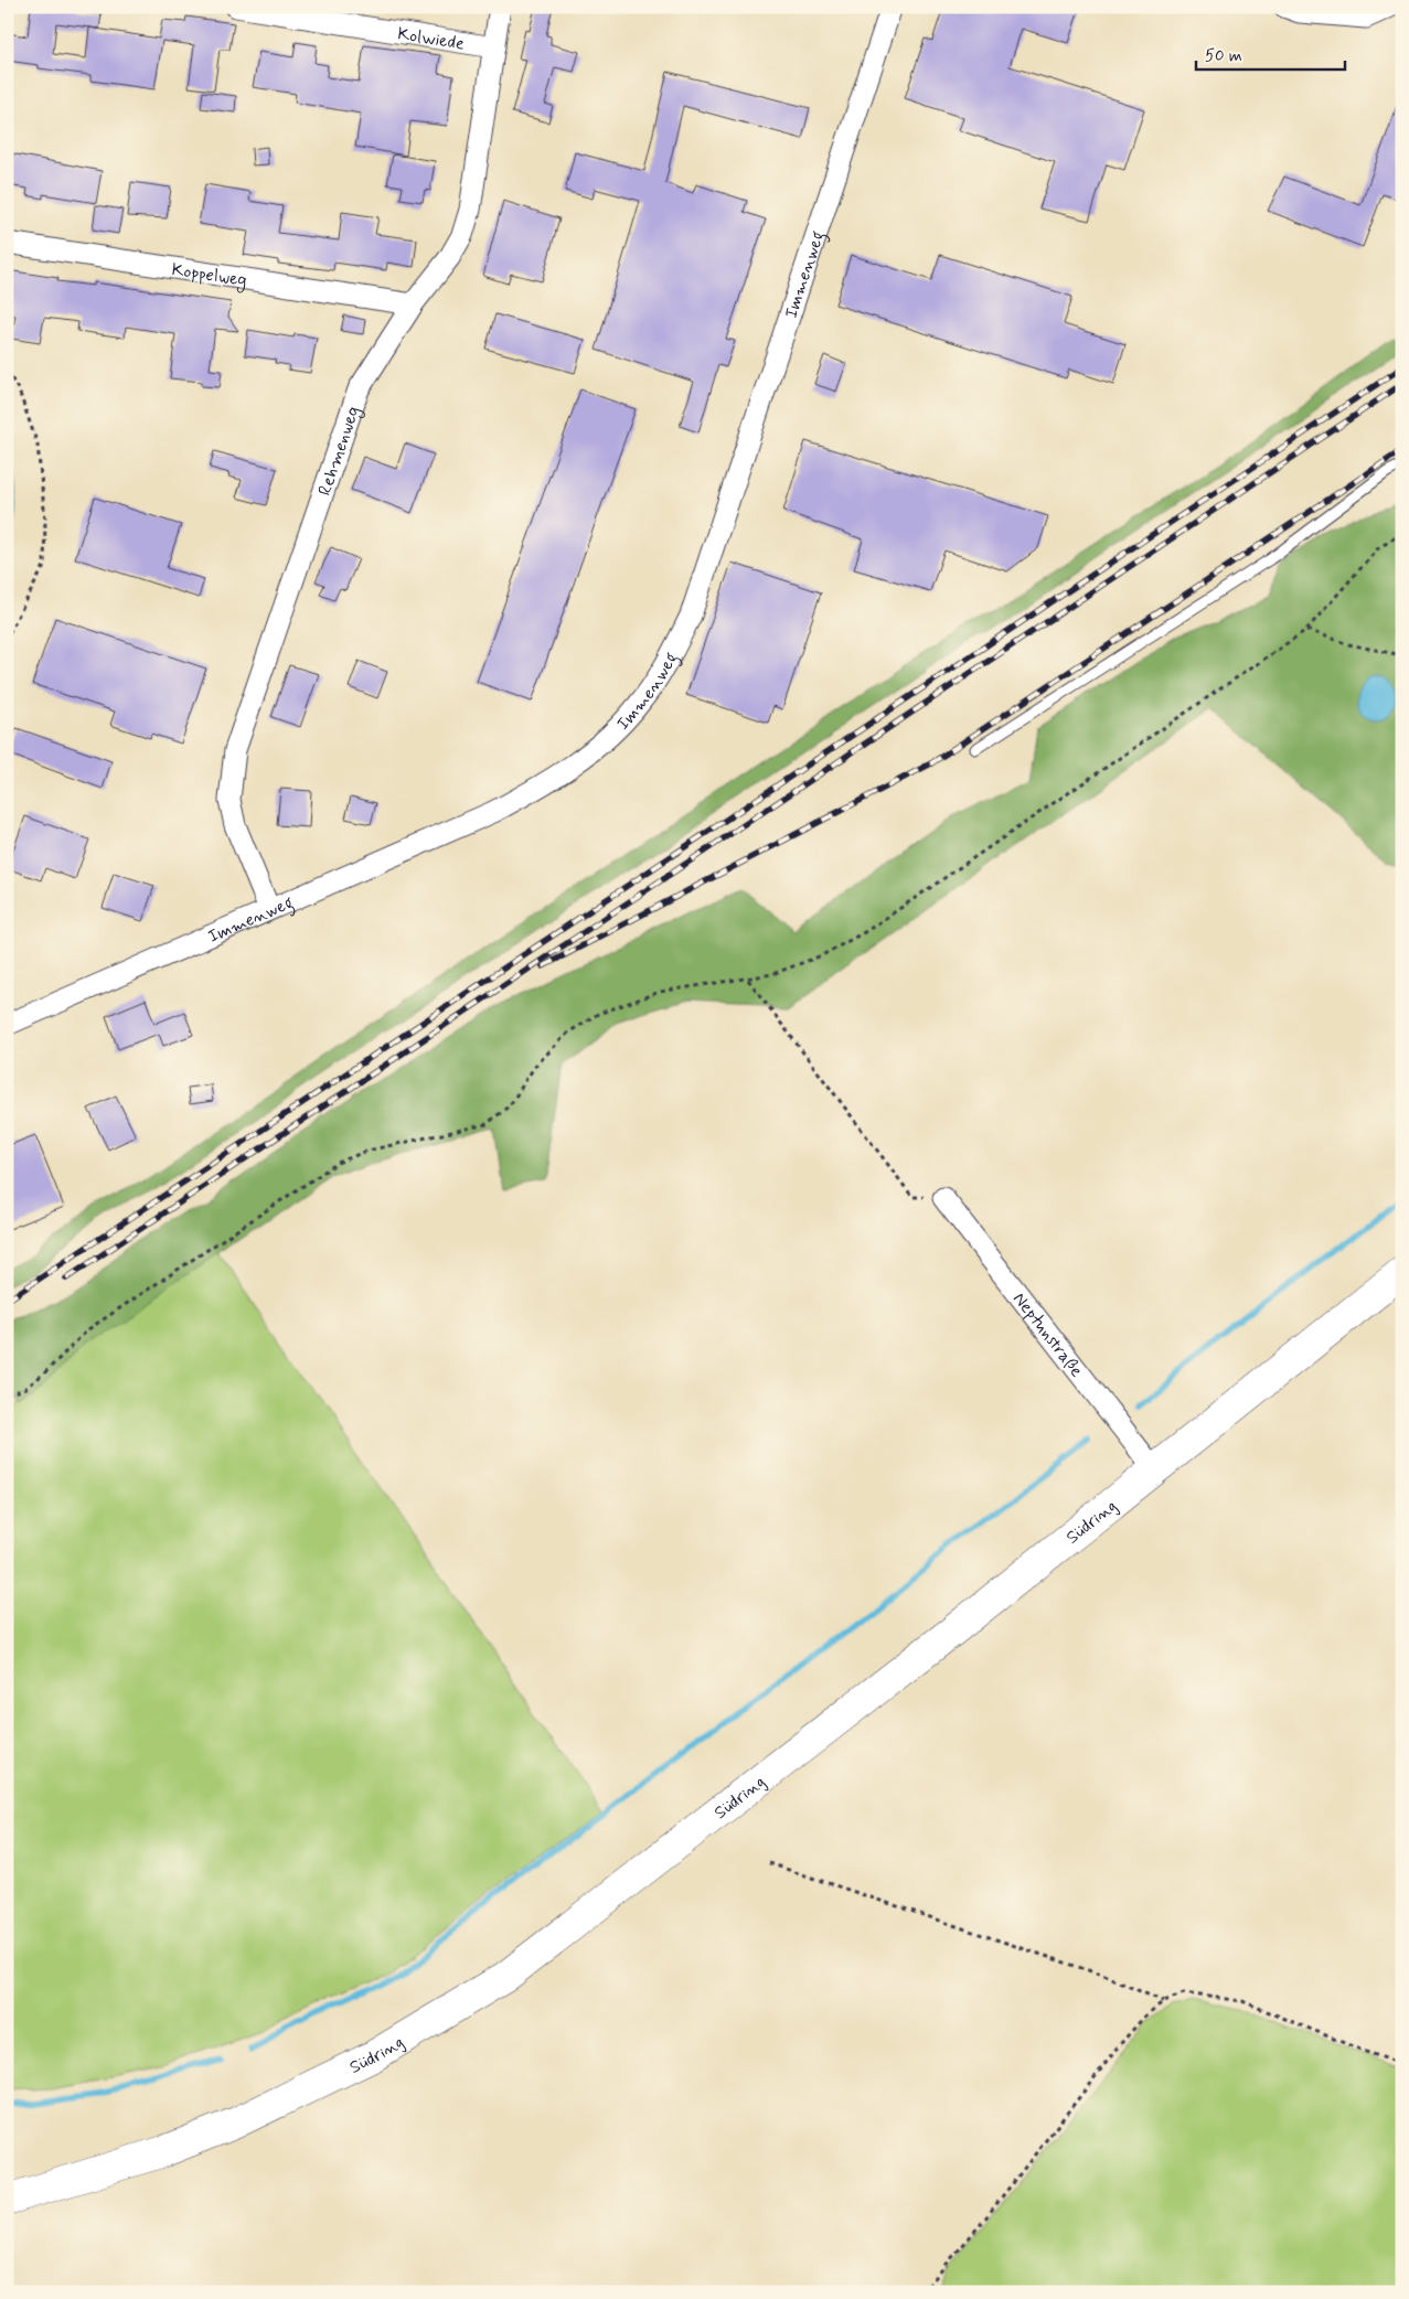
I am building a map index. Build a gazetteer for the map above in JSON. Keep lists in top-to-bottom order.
{
  "streets": {
    "main road": ["Südring"],
    "street": [
      "Kolwiede",
      "Koppelweg",
      "Immenweg",
      "Rehmenweg",
      "Neptunstraße"
    ]
  },
  "crossings": [
    ["Kolwiede", "Rehmenweg"],
    ["Koppelweg", "Rehmenweg"],
    ["Immenweg", "Rehmenweg"],
    ["Neptunstraße", "Südring"]
  ],
  "scale_bar": "50 m"
}
